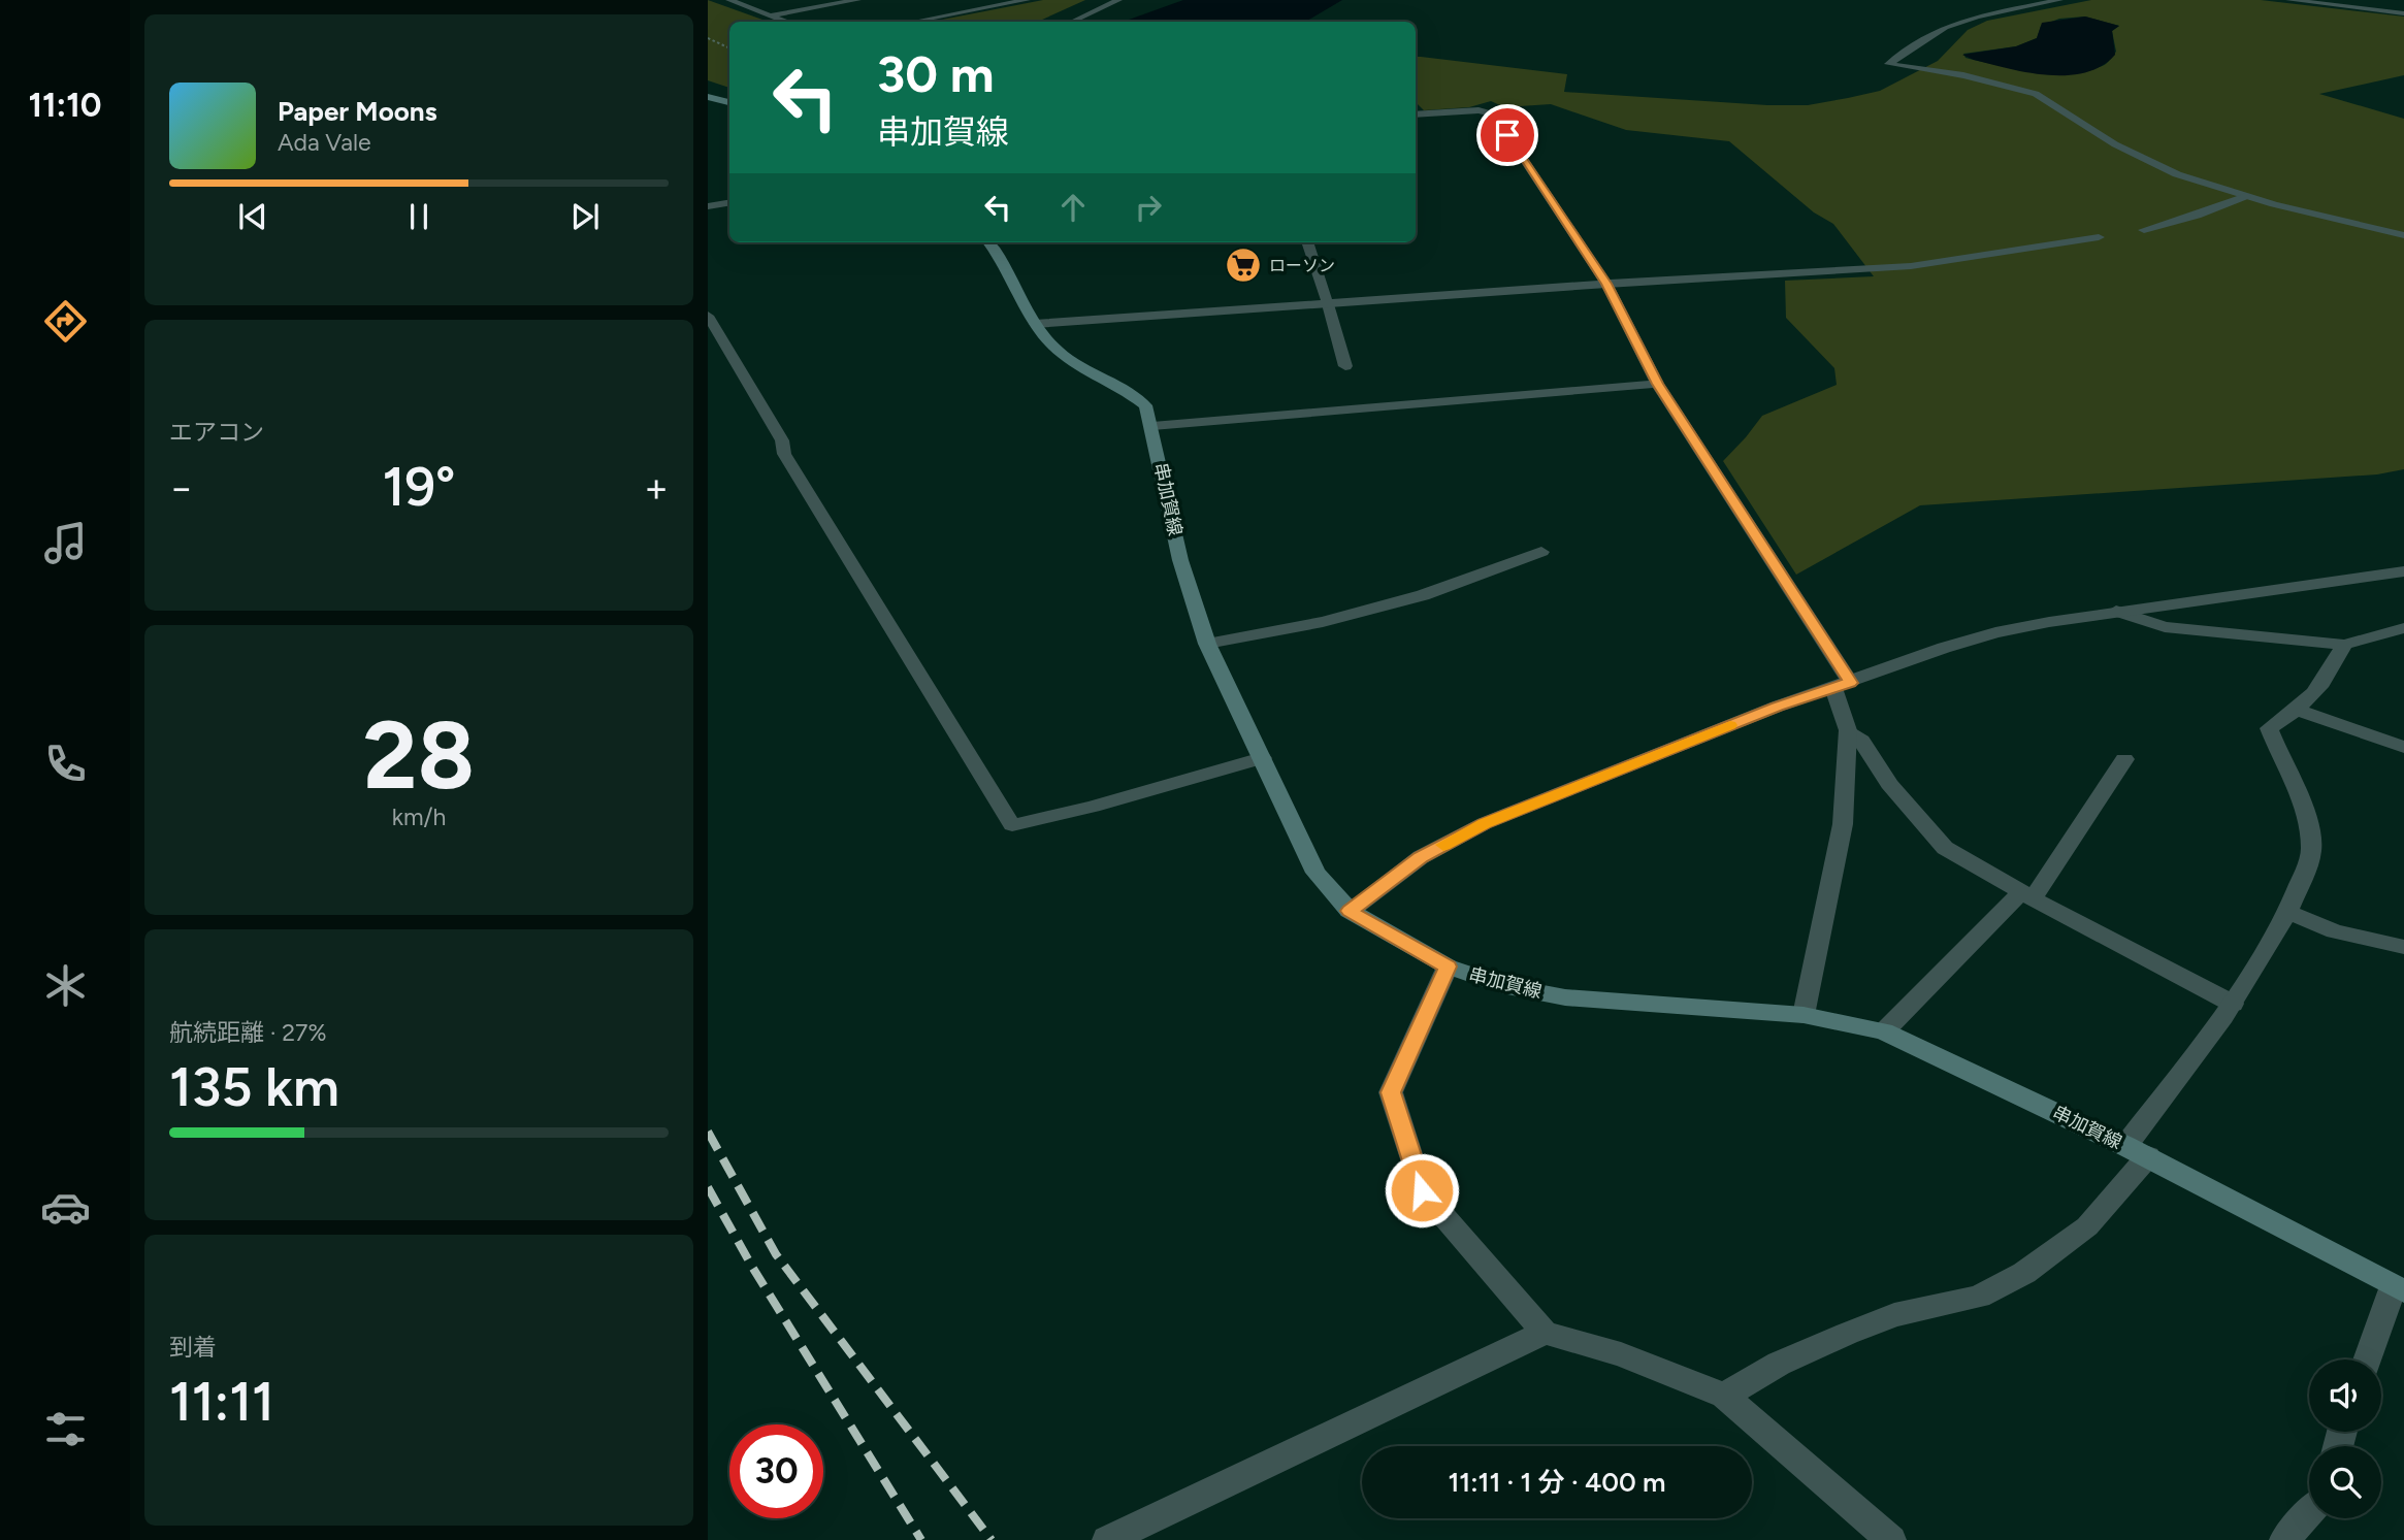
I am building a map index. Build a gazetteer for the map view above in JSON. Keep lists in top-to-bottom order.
{
  "streets": {
    "main road": ["串加賀線"]
  },
  "places": {
    "supermarket": ["ローソン"]
  },
  "page": {
    "tabs": "11:10",
    "turn": ["30 m", "串加賀線"],
    "song": ["Paper Moons", "Ada Vale"],
    "tile": [
      "エアコン",
      ["28", "km/h"],
      ["航続距離 · 27%", "135 km"],
      ["到着", "11:11"]
    ],
    "heat": ["−", "19°", "+"],
    "limit": "30",
    "trip": "11:11 · 1 分 · 400 m"
  }
}
